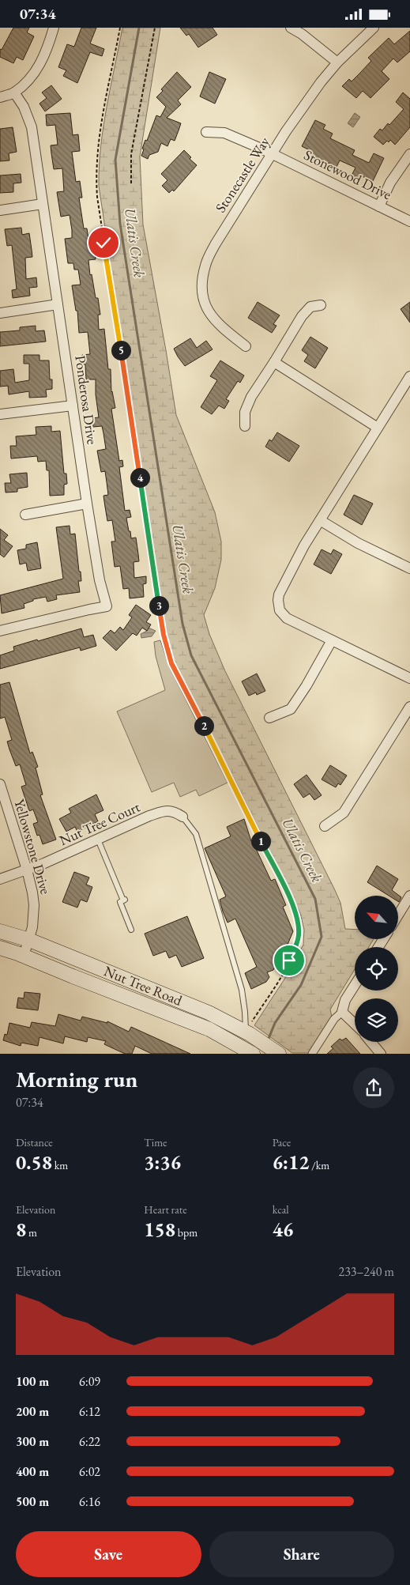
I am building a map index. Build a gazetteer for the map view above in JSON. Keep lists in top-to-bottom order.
{
  "streets": {
    "main road": ["Nut Tree Road"],
    "street": [
      "Stonecastle Way",
      "Stonewood Drive",
      "Ponderosa Drive",
      "Nut Tree Court",
      "Yellowstone Drive"
    ]
  },
  "crossings": [
    ["Stonecastle Way", "Stonewood Drive"],
    ["Nut Tree Court", "Yellowstone Drive"],
    ["Yellowstone Drive", "Nut Tree Road"]
  ],
  "water": ["Ulatis Creek"],
  "north": "top left",
  "page": {
    "status": "07:34",
    "pins": [
      "5",
      "4",
      "3",
      "2",
      "1"
    ],
    "heading": ["Morning run", "07:34"],
    "stats": [
      ["Distance", "0.58 km"],
      ["Time", "3:36"],
      ["Pace", "6:12 /km"],
      ["Elevation", "8 m"],
      ["Heart rate", "158 bpm"],
      ["kcal", "46"]
    ],
    "chart": ["Elevation", "233–240 m"],
    "list": [
      {
        "name": "100 m",
        "note": "6:09"
      },
      {
        "name": "200 m",
        "note": "6:12"
      },
      {
        "name": "300 m",
        "note": "6:22"
      },
      {
        "name": "400 m",
        "note": "6:02"
      },
      {
        "name": "500 m",
        "note": "6:16"
      }
    ],
    "buttons": ["Save", "Share"]
  }
}
